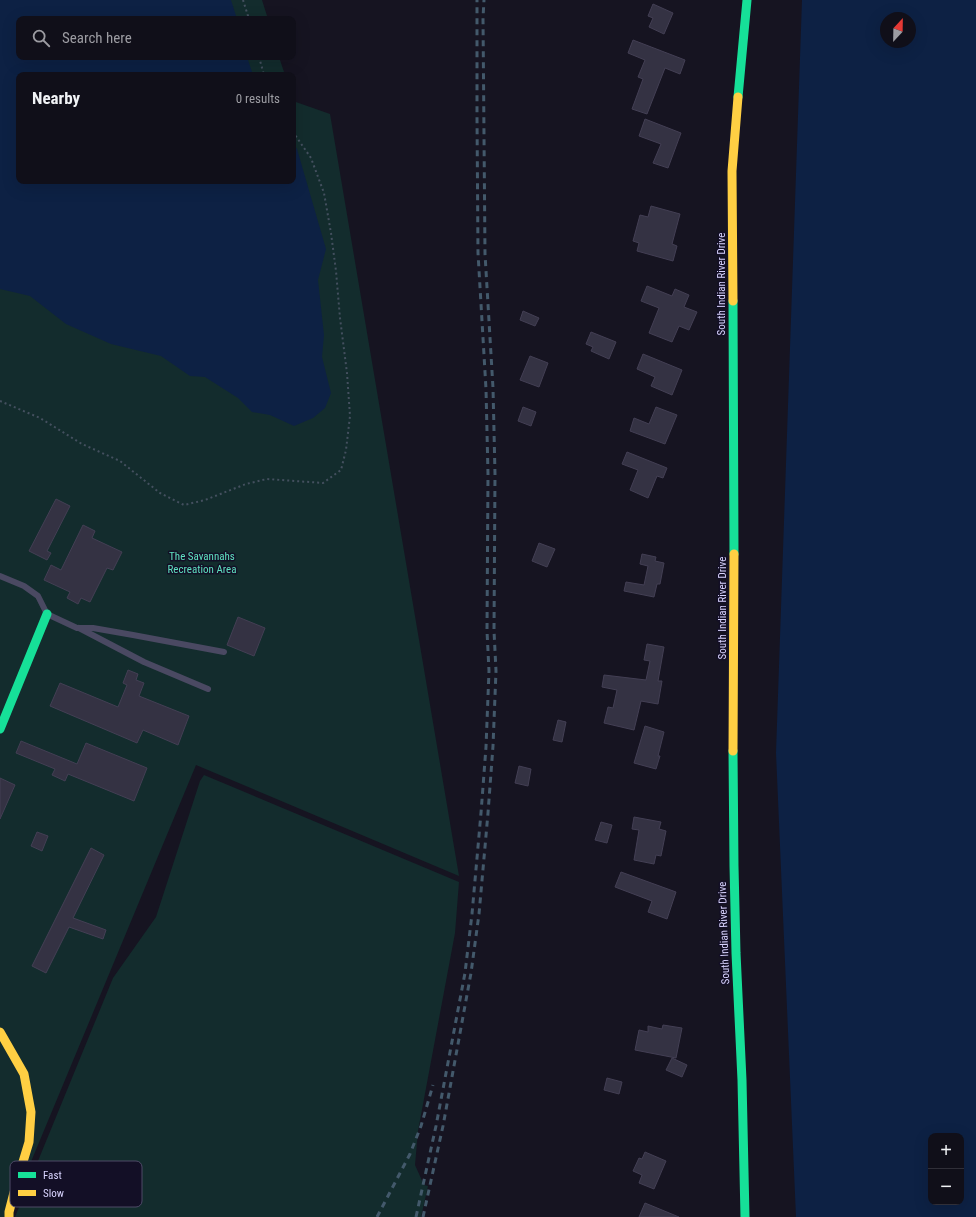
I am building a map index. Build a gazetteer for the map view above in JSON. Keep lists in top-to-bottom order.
{
  "streets": {
    "main road": ["South Indian River Drive"]
  },
  "parks": ["The Savannahs Recreation Area"],
  "legend": ["Fast", "Slow"],
  "north": "top",
  "page": {
    "search": "Search here",
    "heading": ["Nearby", "0 results"],
    "map_buttons": ["+", "−"]
  }
}
